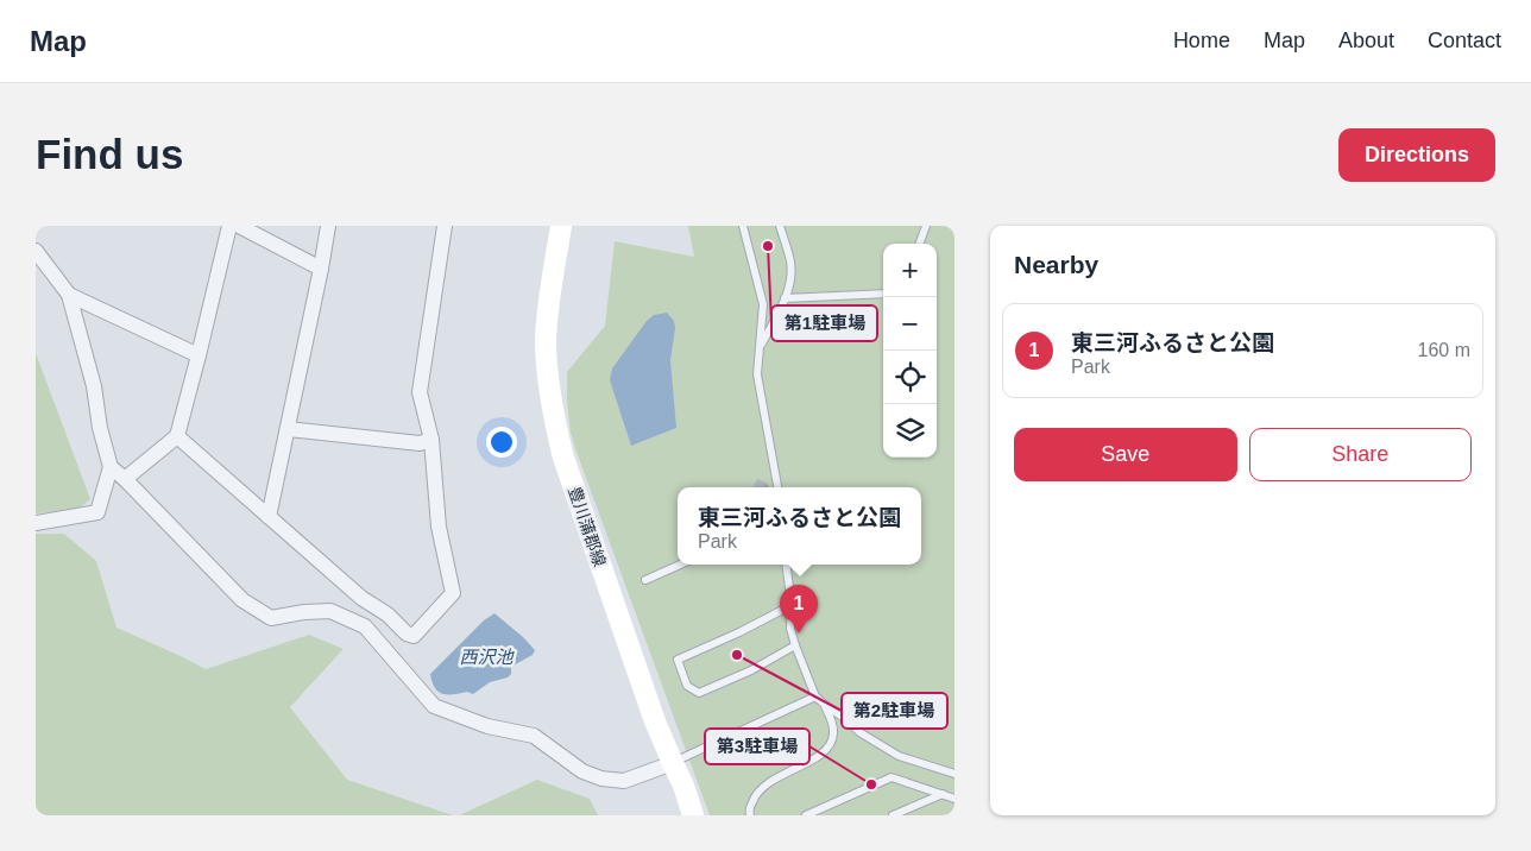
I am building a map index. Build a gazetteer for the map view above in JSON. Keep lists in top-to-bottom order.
{
  "streets": {
    "main road": ["豊川蒲郡線"]
  },
  "water": ["西沢池"],
  "places": ["第1駐車場", "第2駐車場", "第3駐車場"],
  "page": {
    "header": "Map",
    "nav": [
      "Home",
      "Map",
      "About",
      "Contact"
    ],
    "buttons": [
      "Directions",
      ["Save", "Share"]
    ],
    "title": "Find us",
    "heading": "Nearby",
    "map_buttons": ["+", "−"],
    "list": [
      {
        "mark": "1",
        "name": "東三河ふるさと公園",
        "note": "Park",
        "value": "160 m"
      }
    ],
    "popup": ["東三河ふるさと公園", "Park"],
    "pins": "1"
  }
}
